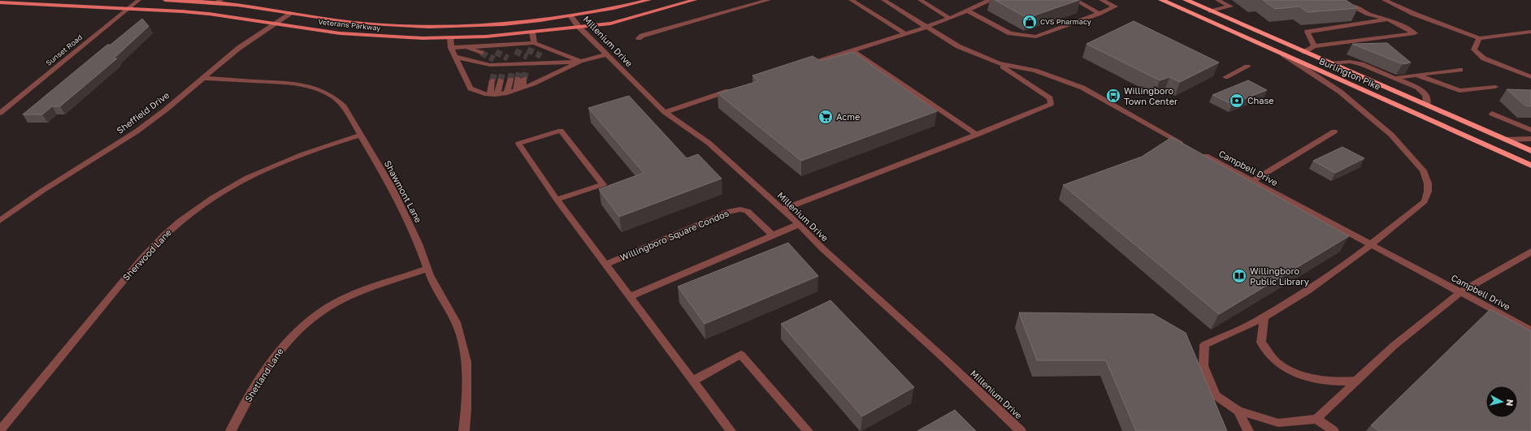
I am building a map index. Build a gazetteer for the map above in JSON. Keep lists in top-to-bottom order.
{
  "streets": {
    "highway": ["Burlington Pike"],
    "main road": ["Veterans Parkway"],
    "street": [
      "Millenium Drive",
      "Sunset Road",
      "Sheffield Drive",
      "Campbell Drive",
      "Shawmont Lane",
      "Willingboro Square Condos",
      "Sherwood Lane",
      "Shetland Lane"
    ]
  },
  "crossings": [
    ["Veterans Parkway", "Millenium Drive"],
    ["Veterans Parkway", "Sunset Road"],
    ["Veterans Parkway", "Sheffield Drive"],
    ["Sheffield Drive", "Shawmont Lane"],
    ["Shawmont Lane", "Sherwood Lane"],
    ["Shawmont Lane", "Shetland Lane"]
  ],
  "places": {
    "shop": ["CVS Pharmacy"],
    "bus stop": ["Willingboro Town Center"],
    "bank": ["Chase"],
    "supermarket": ["Acme"],
    "library": ["Willingboro Public Library"]
  },
  "north": "right"
}
